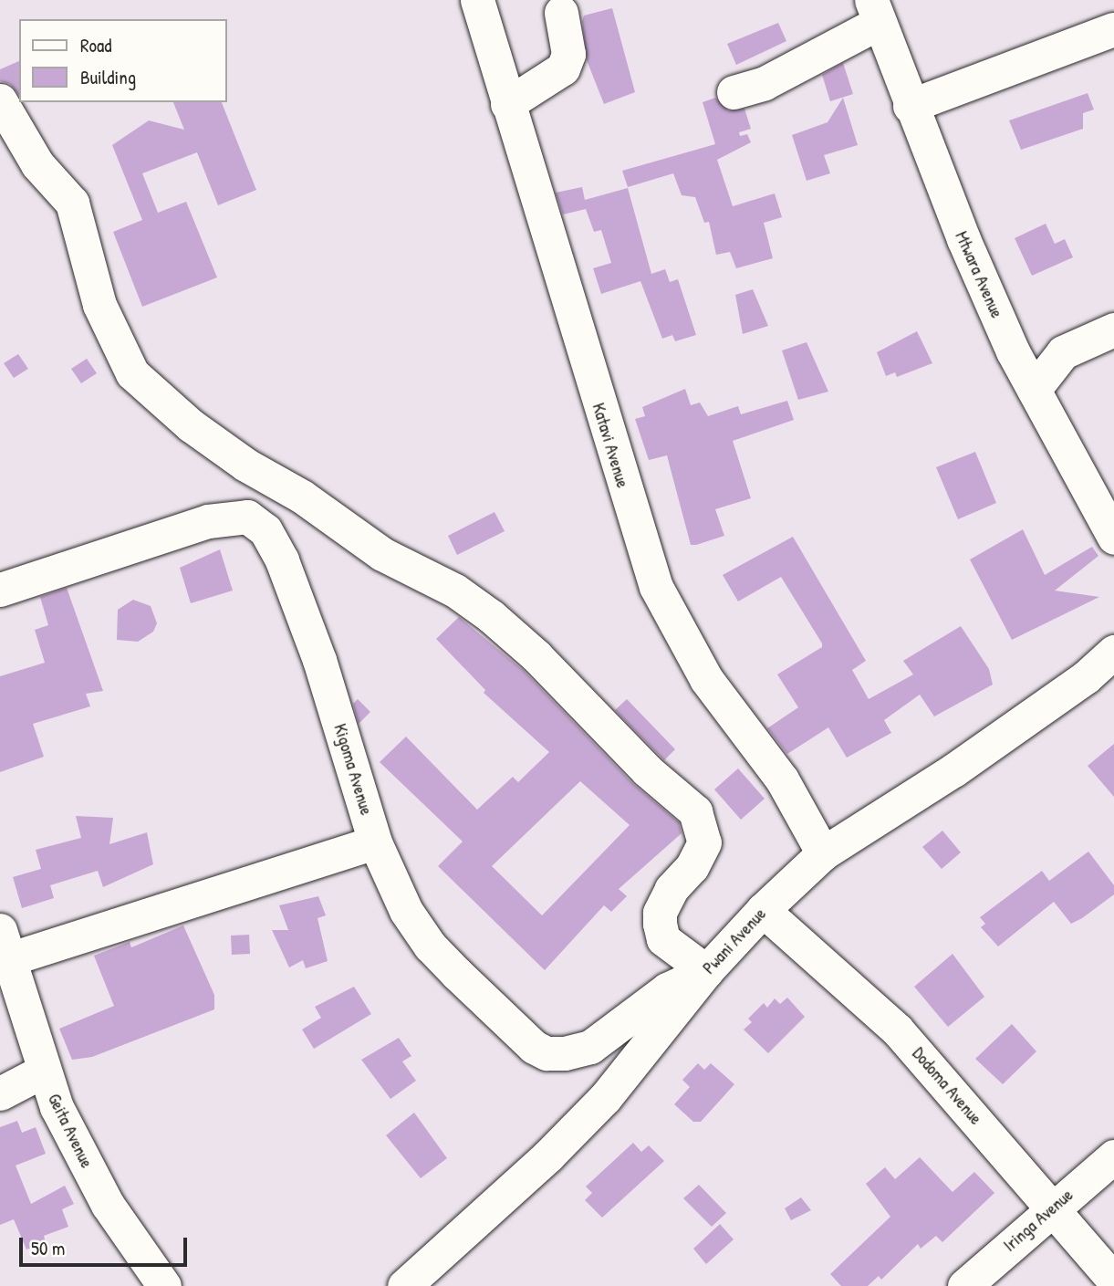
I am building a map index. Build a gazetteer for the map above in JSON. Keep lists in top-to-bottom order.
{
  "streets": {
    "street": [
      "Mtwara Avenue",
      "Katavi Avenue",
      "Kigoma Avenue",
      "Pwani Avenue",
      "Dodoma Avenue",
      "Geita Avenue",
      "Iringa Avenue"
    ]
  },
  "crossings": [
    ["Katavi Avenue", "Pwani Avenue"],
    ["Kigoma Avenue", "Pwani Avenue"],
    ["Pwani Avenue", "Dodoma Avenue"],
    ["Dodoma Avenue", "Iringa Avenue"]
  ],
  "legend": ["Road", "Building"],
  "scale_bar": "50 m"
}
